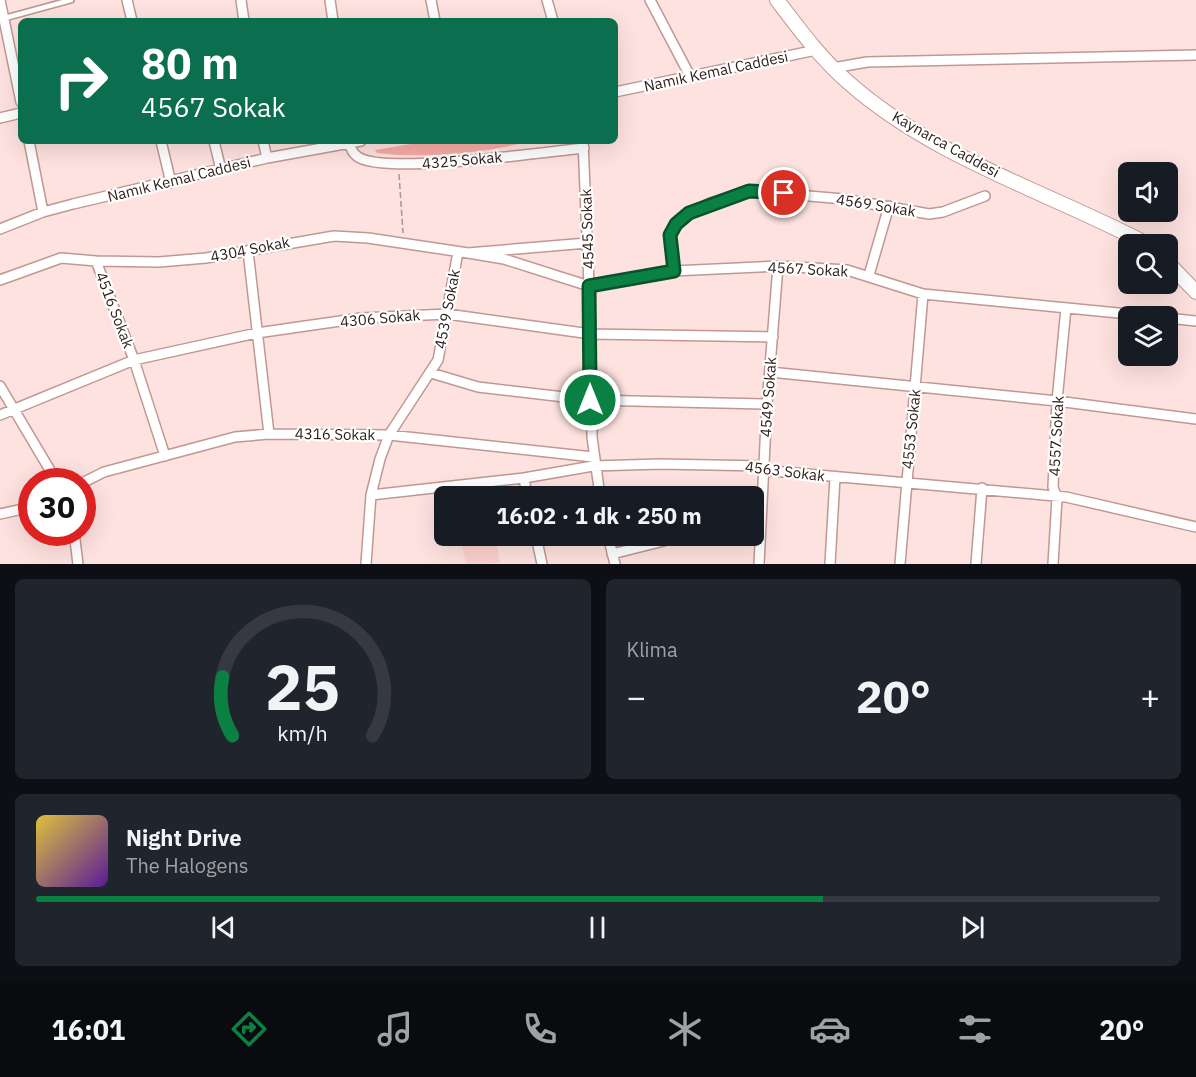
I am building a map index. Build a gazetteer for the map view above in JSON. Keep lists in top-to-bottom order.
{
  "streets": {
    "street": [
      "Namık Kemal Caddesi",
      "Kaynarca Caddesi",
      "4325 Sokak",
      "4569 Sokak",
      "4545 Sokak",
      "4304 Sokak",
      "4567 Sokak",
      "4539 Sokak",
      "4516 Sokak",
      "4306 Sokak",
      "4549 Sokak",
      "4553 Sokak",
      "4316 Sokak",
      "4557 Sokak",
      "4563 Sokak"
    ]
  },
  "crossings": [
    ["Namık Kemal Caddesi", "Kaynarca Caddesi"],
    ["4325 Sokak", "4545 Sokak"],
    ["4569 Sokak", "4567 Sokak"],
    ["4545 Sokak", "4567 Sokak"],
    ["4545 Sokak", "4306 Sokak"],
    ["4545 Sokak", "4316 Sokak"],
    ["4545 Sokak", "4563 Sokak"],
    ["4304 Sokak", "4567 Sokak"],
    ["4304 Sokak", "4539 Sokak"],
    ["4304 Sokak", "4516 Sokak"],
    ["4567 Sokak", "4539 Sokak"],
    ["4567 Sokak", "4549 Sokak"],
    ["4567 Sokak", "4553 Sokak"],
    ["4567 Sokak", "4557 Sokak"],
    ["4539 Sokak", "4306 Sokak"],
    ["4539 Sokak", "4316 Sokak"],
    ["4539 Sokak", "4563 Sokak"],
    ["4516 Sokak", "4306 Sokak"],
    ["4516 Sokak", "4316 Sokak"],
    ["4306 Sokak", "4549 Sokak"],
    ["4549 Sokak", "4563 Sokak"],
    ["4553 Sokak", "4563 Sokak"],
    ["4316 Sokak", "4563 Sokak"],
    ["4557 Sokak", "4563 Sokak"]
  ],
  "page": {
    "turn": ["80 m", "4567 Sokak"],
    "limit": "30",
    "trip": "16:02 · 1 dk · 250 m",
    "tile": "Klima",
    "heat": ["−", "20°", "+"],
    "song": ["Night Drive", "The Halogens"],
    "tabs": ["16:01", "20°"],
    "gauge": ["25", "km/h"]
  }
}
